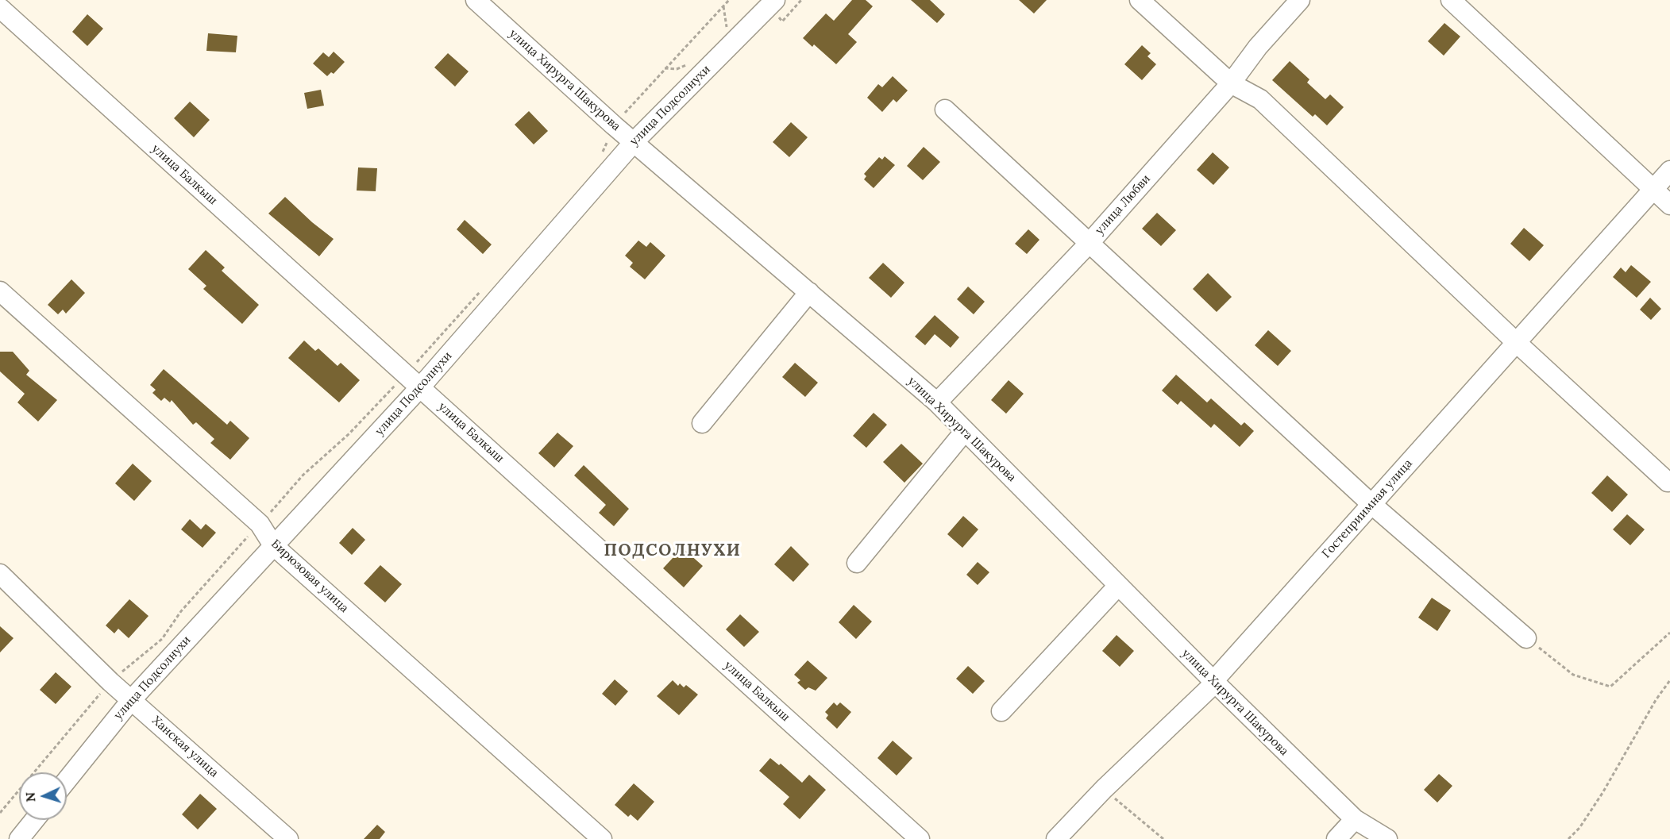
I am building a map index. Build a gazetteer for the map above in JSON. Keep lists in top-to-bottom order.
{
  "streets": {
    "street": [
      "улица Хирурга Шакурова",
      "улица Подсолнухи",
      "улица Балкыш",
      "улица Любви",
      "Гостеприимная улица",
      "Бирюзовая улица",
      "Ханская улица"
    ]
  },
  "crossings": [
    ["улица Хирурга Шакурова", "улица Подсолнухи"],
    ["улица Хирурга Шакурова", "улица Любви"],
    ["улица Хирурга Шакурова", "Гостеприимная улица"],
    ["улица Подсолнухи", "улица Балкыш"],
    ["улица Подсолнухи", "Бирюзовая улица"],
    ["улица Подсолнухи", "Ханская улица"]
  ],
  "districts": ["ПОДСОЛНУХИ"],
  "north": "left"
}
